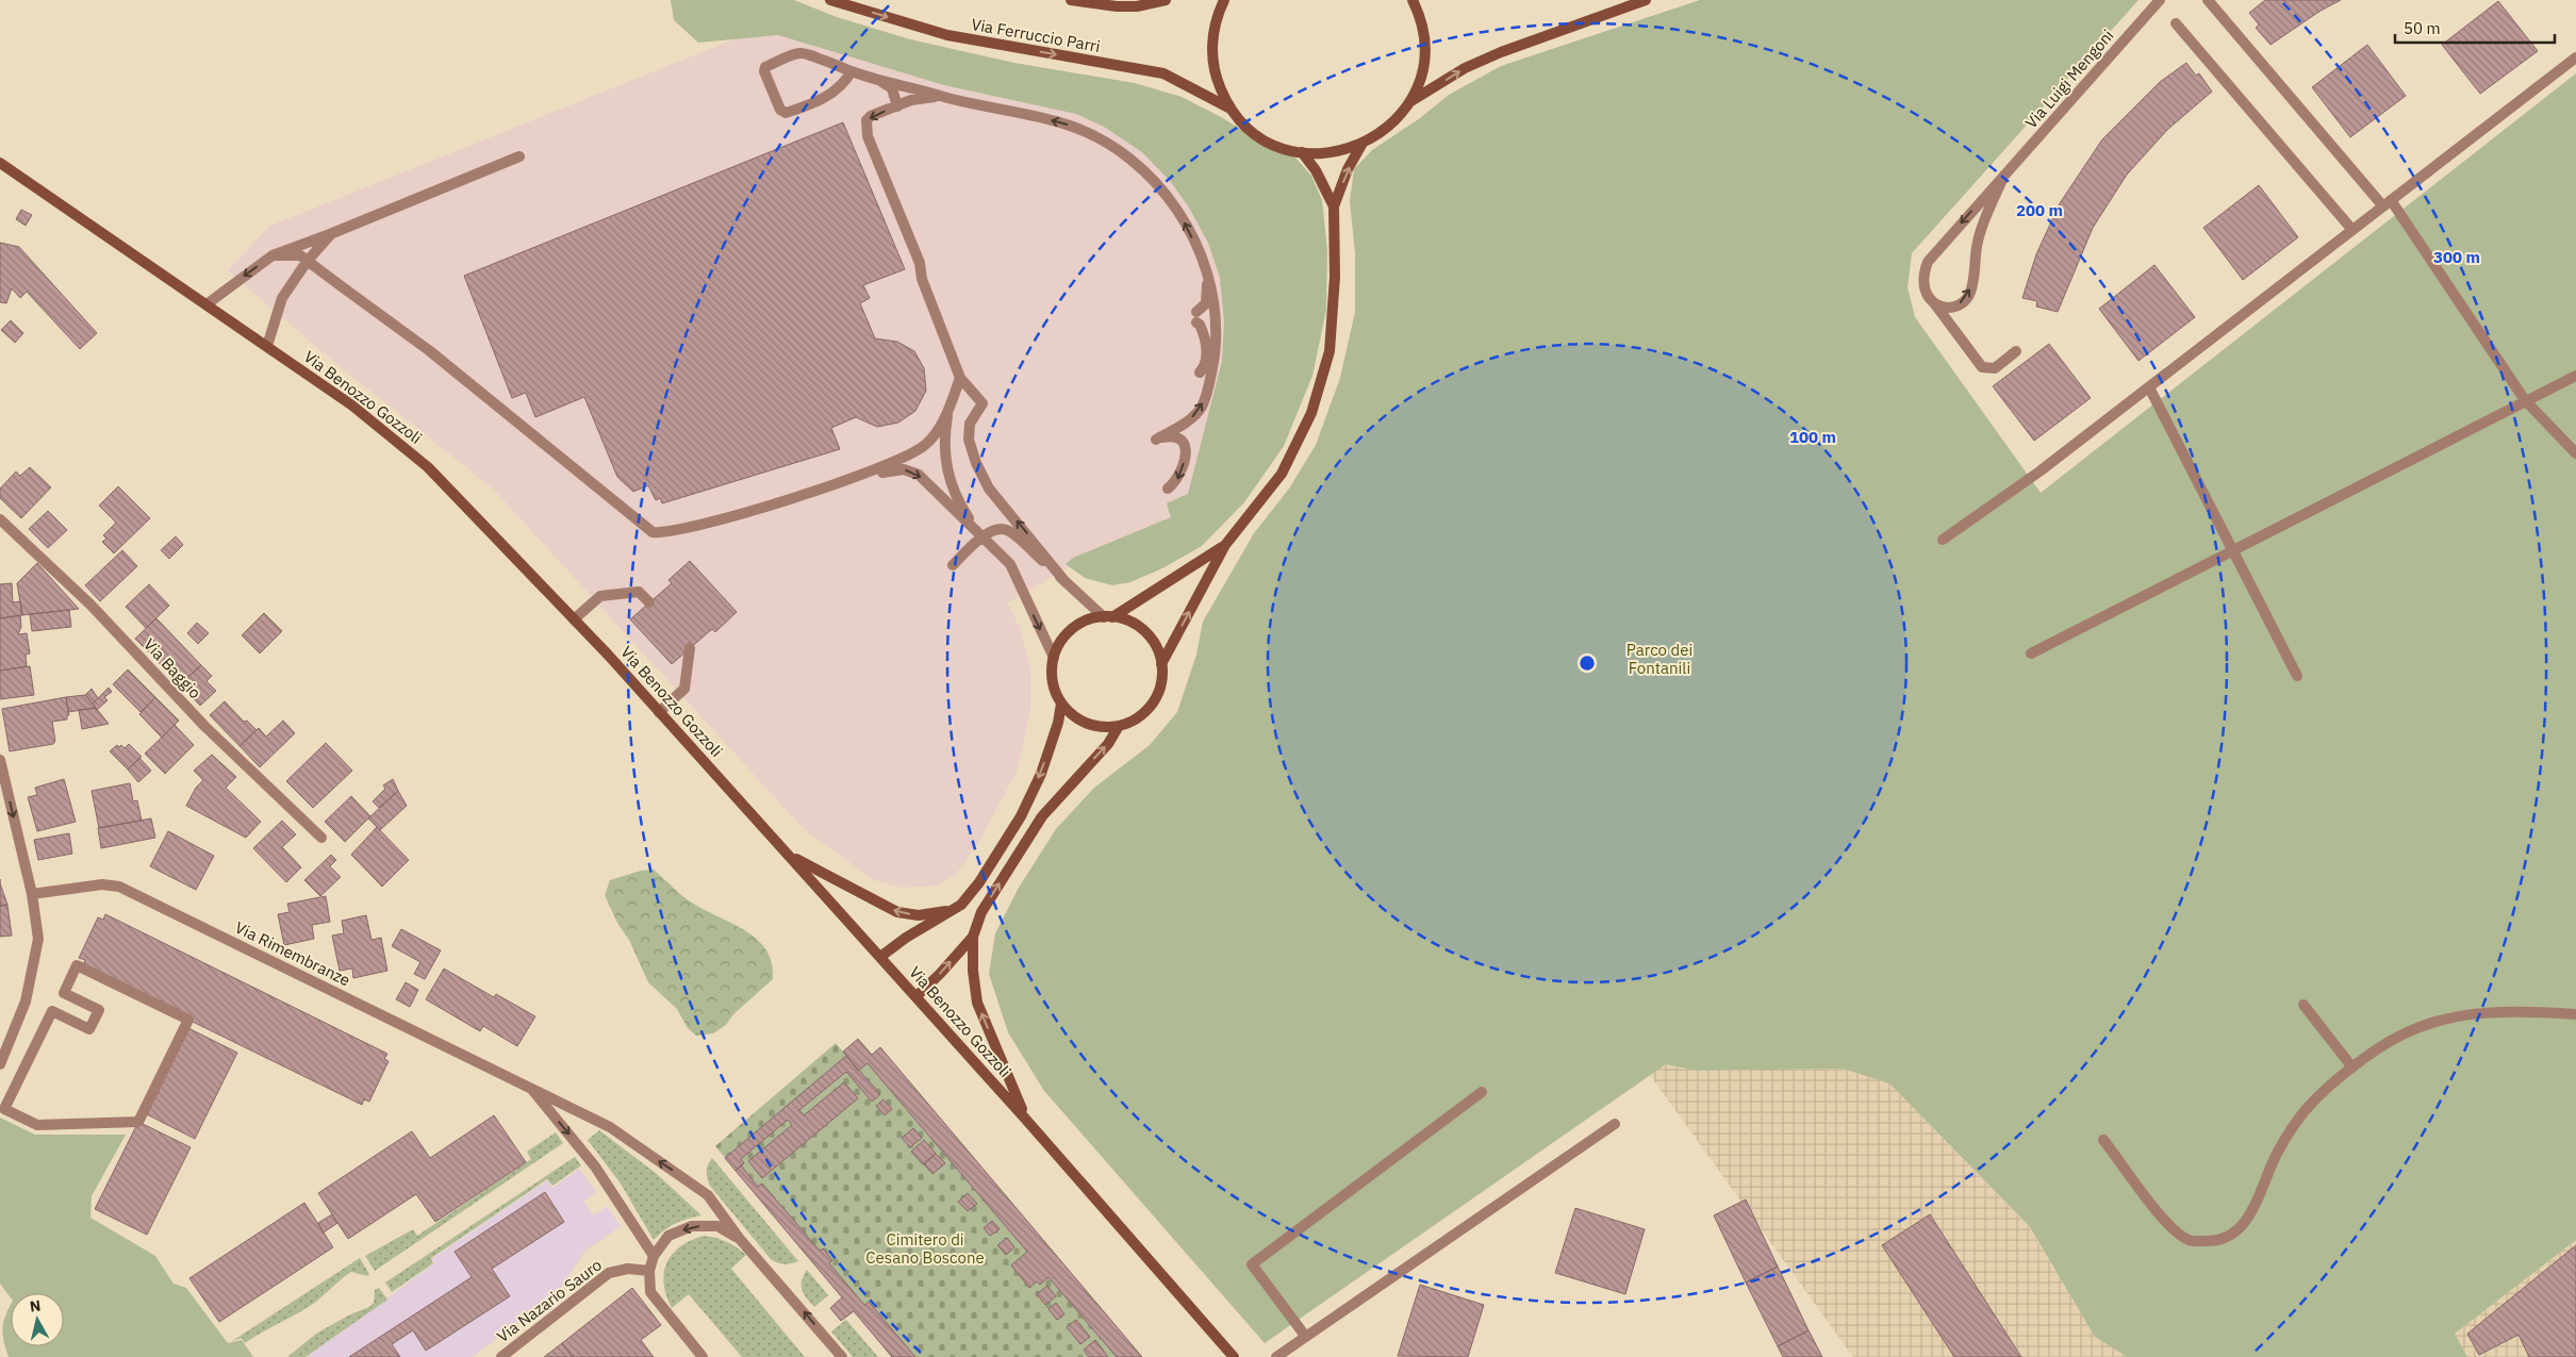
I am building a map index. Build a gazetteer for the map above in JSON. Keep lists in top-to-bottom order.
{
  "streets": {
    "street": [
      "Via Ferruccio Parri",
      "Via Luigi Mengoni",
      "Via Benozzo Gozzoli",
      "Via Baggio",
      "Via Rimembranze",
      "Via Nazario Sauro"
    ]
  },
  "parks": ["Parco dei Fontanili", "Cimitero di Cesano Boscone"],
  "scale_bar": "50 m",
  "north": "top",
  "rings": ["200 m", "300 m", "100 m"]
}
